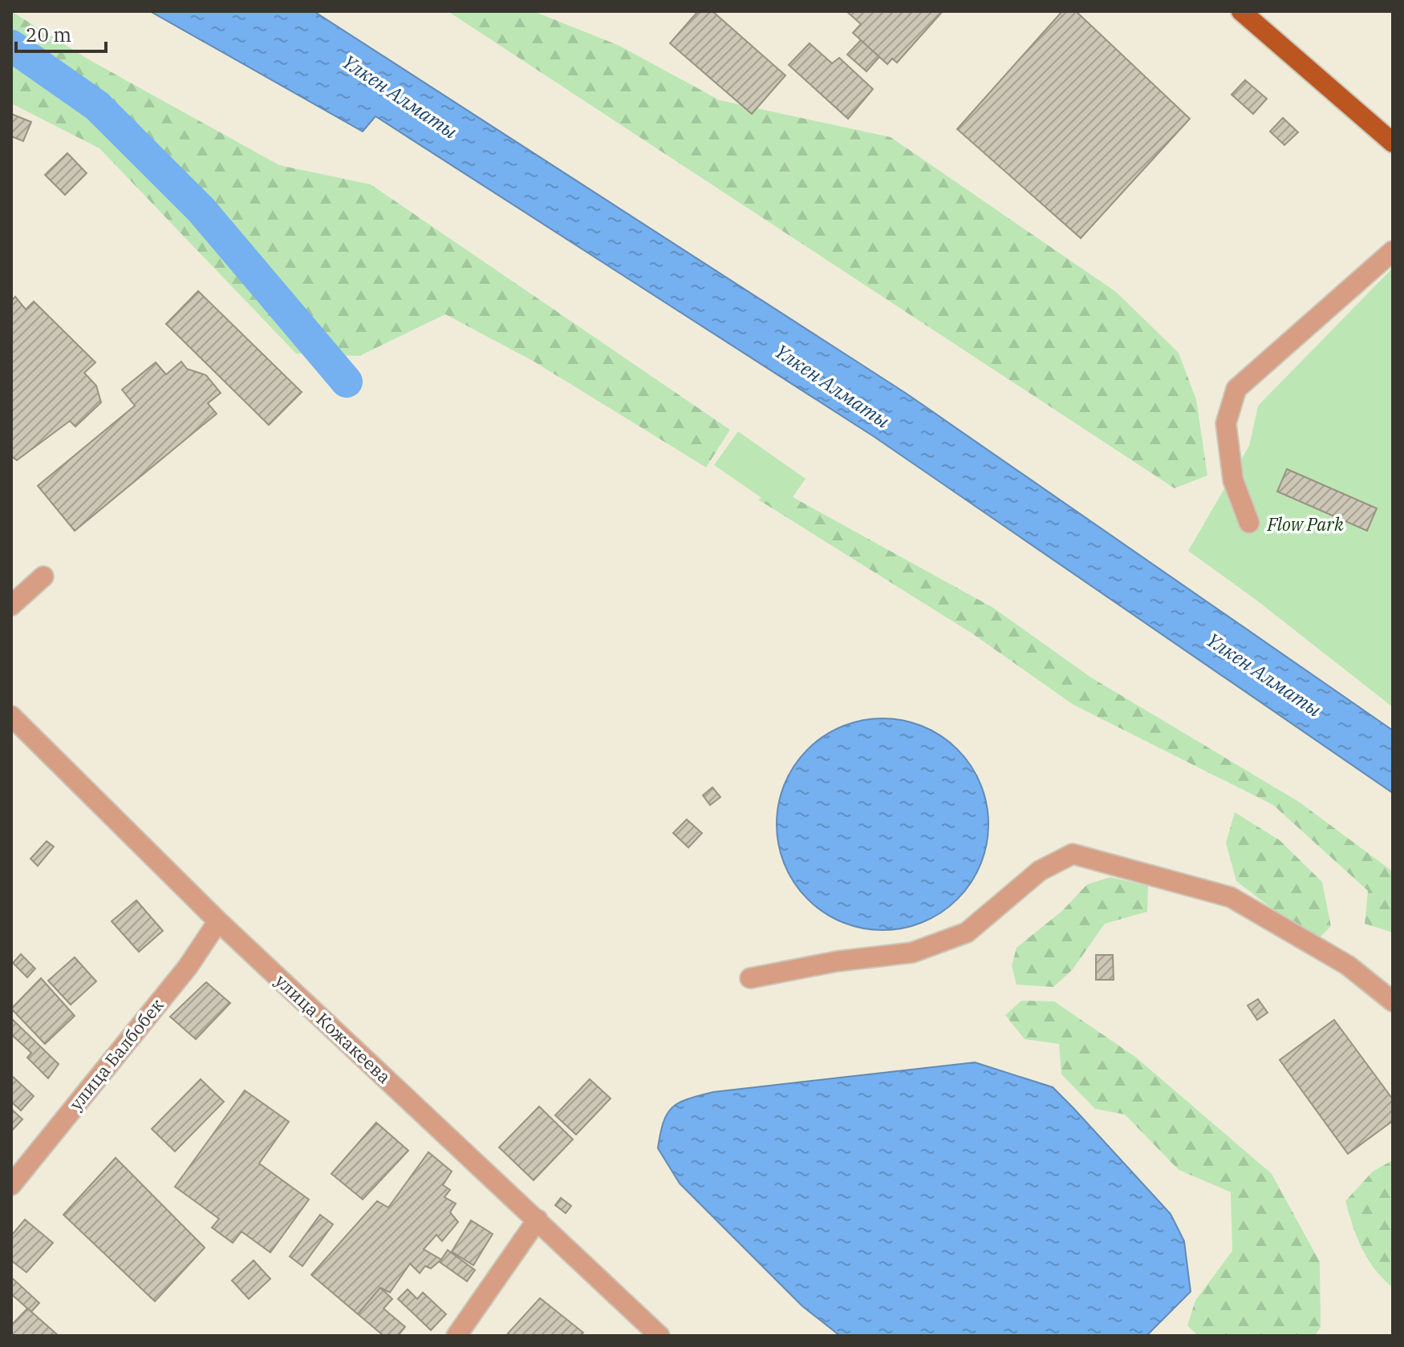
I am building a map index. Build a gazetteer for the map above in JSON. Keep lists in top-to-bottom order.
{
  "streets": {
    "street": ["улица Кожакеева", "улица Балбобек"]
  },
  "crossings": [
    ["улица Кожакеева", "улица Балбобек"]
  ],
  "water": ["Үлкен Алматы"],
  "parks": ["Flow Park"],
  "scale_bar": "20 m"
}
